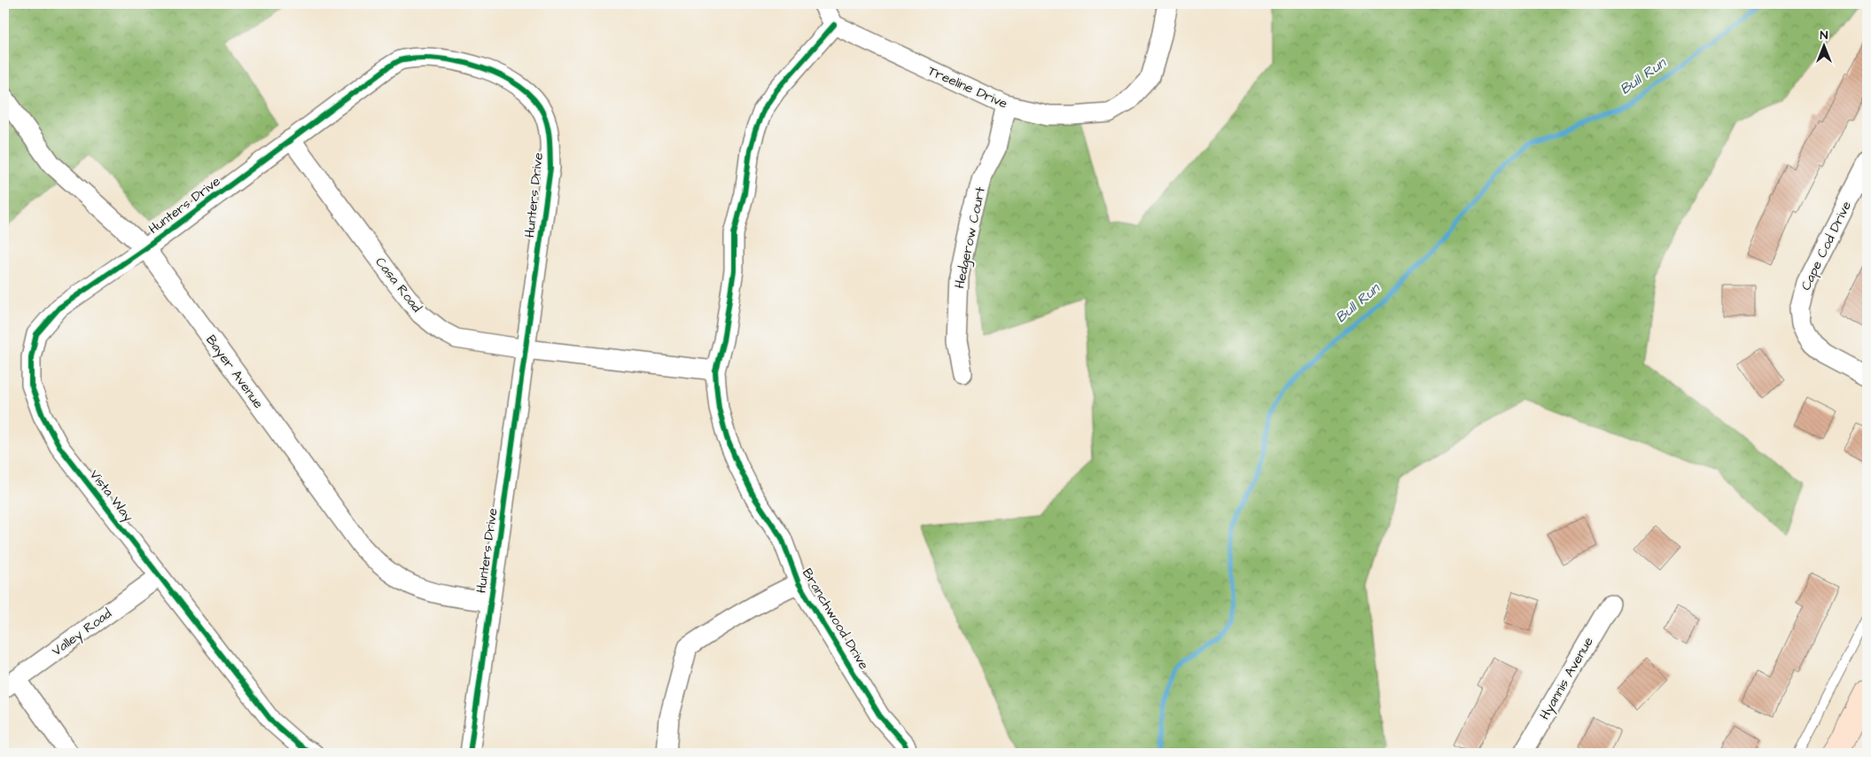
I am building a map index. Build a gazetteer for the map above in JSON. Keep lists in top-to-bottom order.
{
  "streets": {
    "street": [
      "Treeline Drive",
      "Hunters Drive",
      "Hedgerow Court",
      "Cape Cod Drive",
      "Casa Road",
      "Bayer Avenue",
      "Vista Way",
      "Branchwood Drive",
      "Valley Road",
      "Hyannis Avenue"
    ]
  },
  "crossings": [
    ["Treeline Drive", "Hedgerow Court"],
    ["Treeline Drive", "Branchwood Drive"],
    ["Hunters Drive", "Casa Road"],
    ["Hunters Drive", "Bayer Avenue"],
    ["Hunters Drive", "Vista Way"],
    ["Casa Road", "Branchwood Drive"],
    ["Bayer Avenue", "Vista Way"],
    ["Vista Way", "Valley Road"]
  ],
  "water": ["Bull Run"],
  "north": "top"
}
